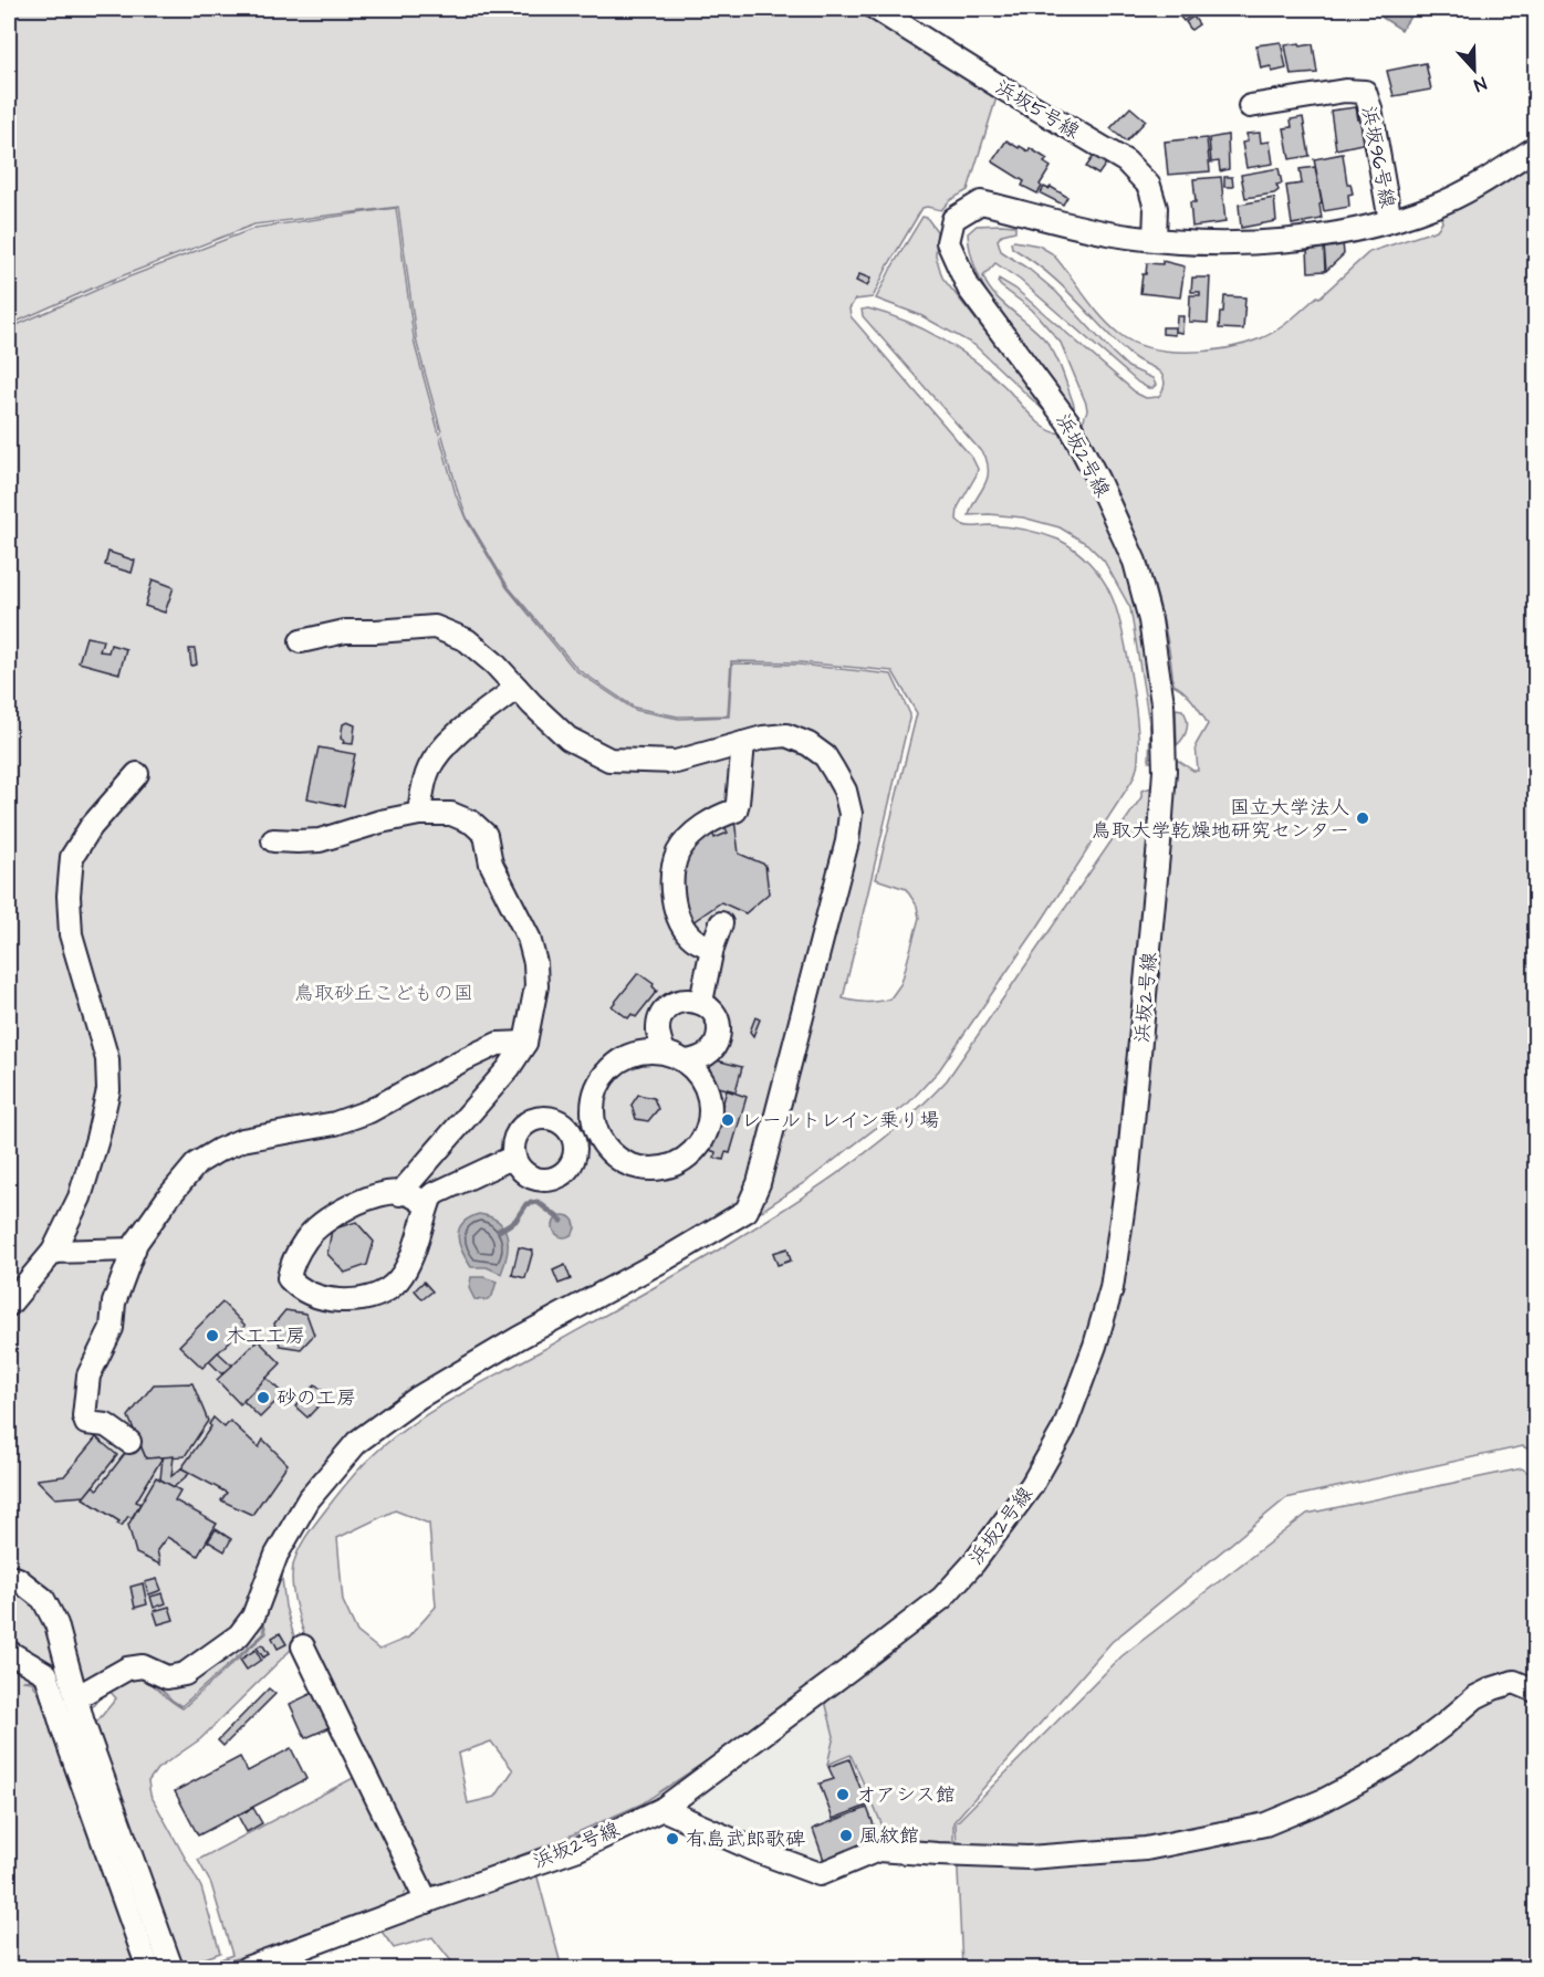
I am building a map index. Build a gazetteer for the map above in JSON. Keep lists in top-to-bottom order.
{
  "streets": {
    "street": ["浜坂5号線", "浜坂96号線", "浜坂2号線"]
  },
  "crossings": [
    ["浜坂5号線", "浜坂2号線"],
    ["浜坂96号線", "浜坂2号線"]
  ],
  "parks": ["鳥取砂丘こどもの国"],
  "places": [
    "国立大学法人 鳥取大学乾燥地研究センター",
    "レールトレイン乗り場",
    "木工工房",
    "砂の工房",
    "オアシス館",
    "風紋館",
    "有島武郎歌碑"
  ],
  "north": "bottom"
}
